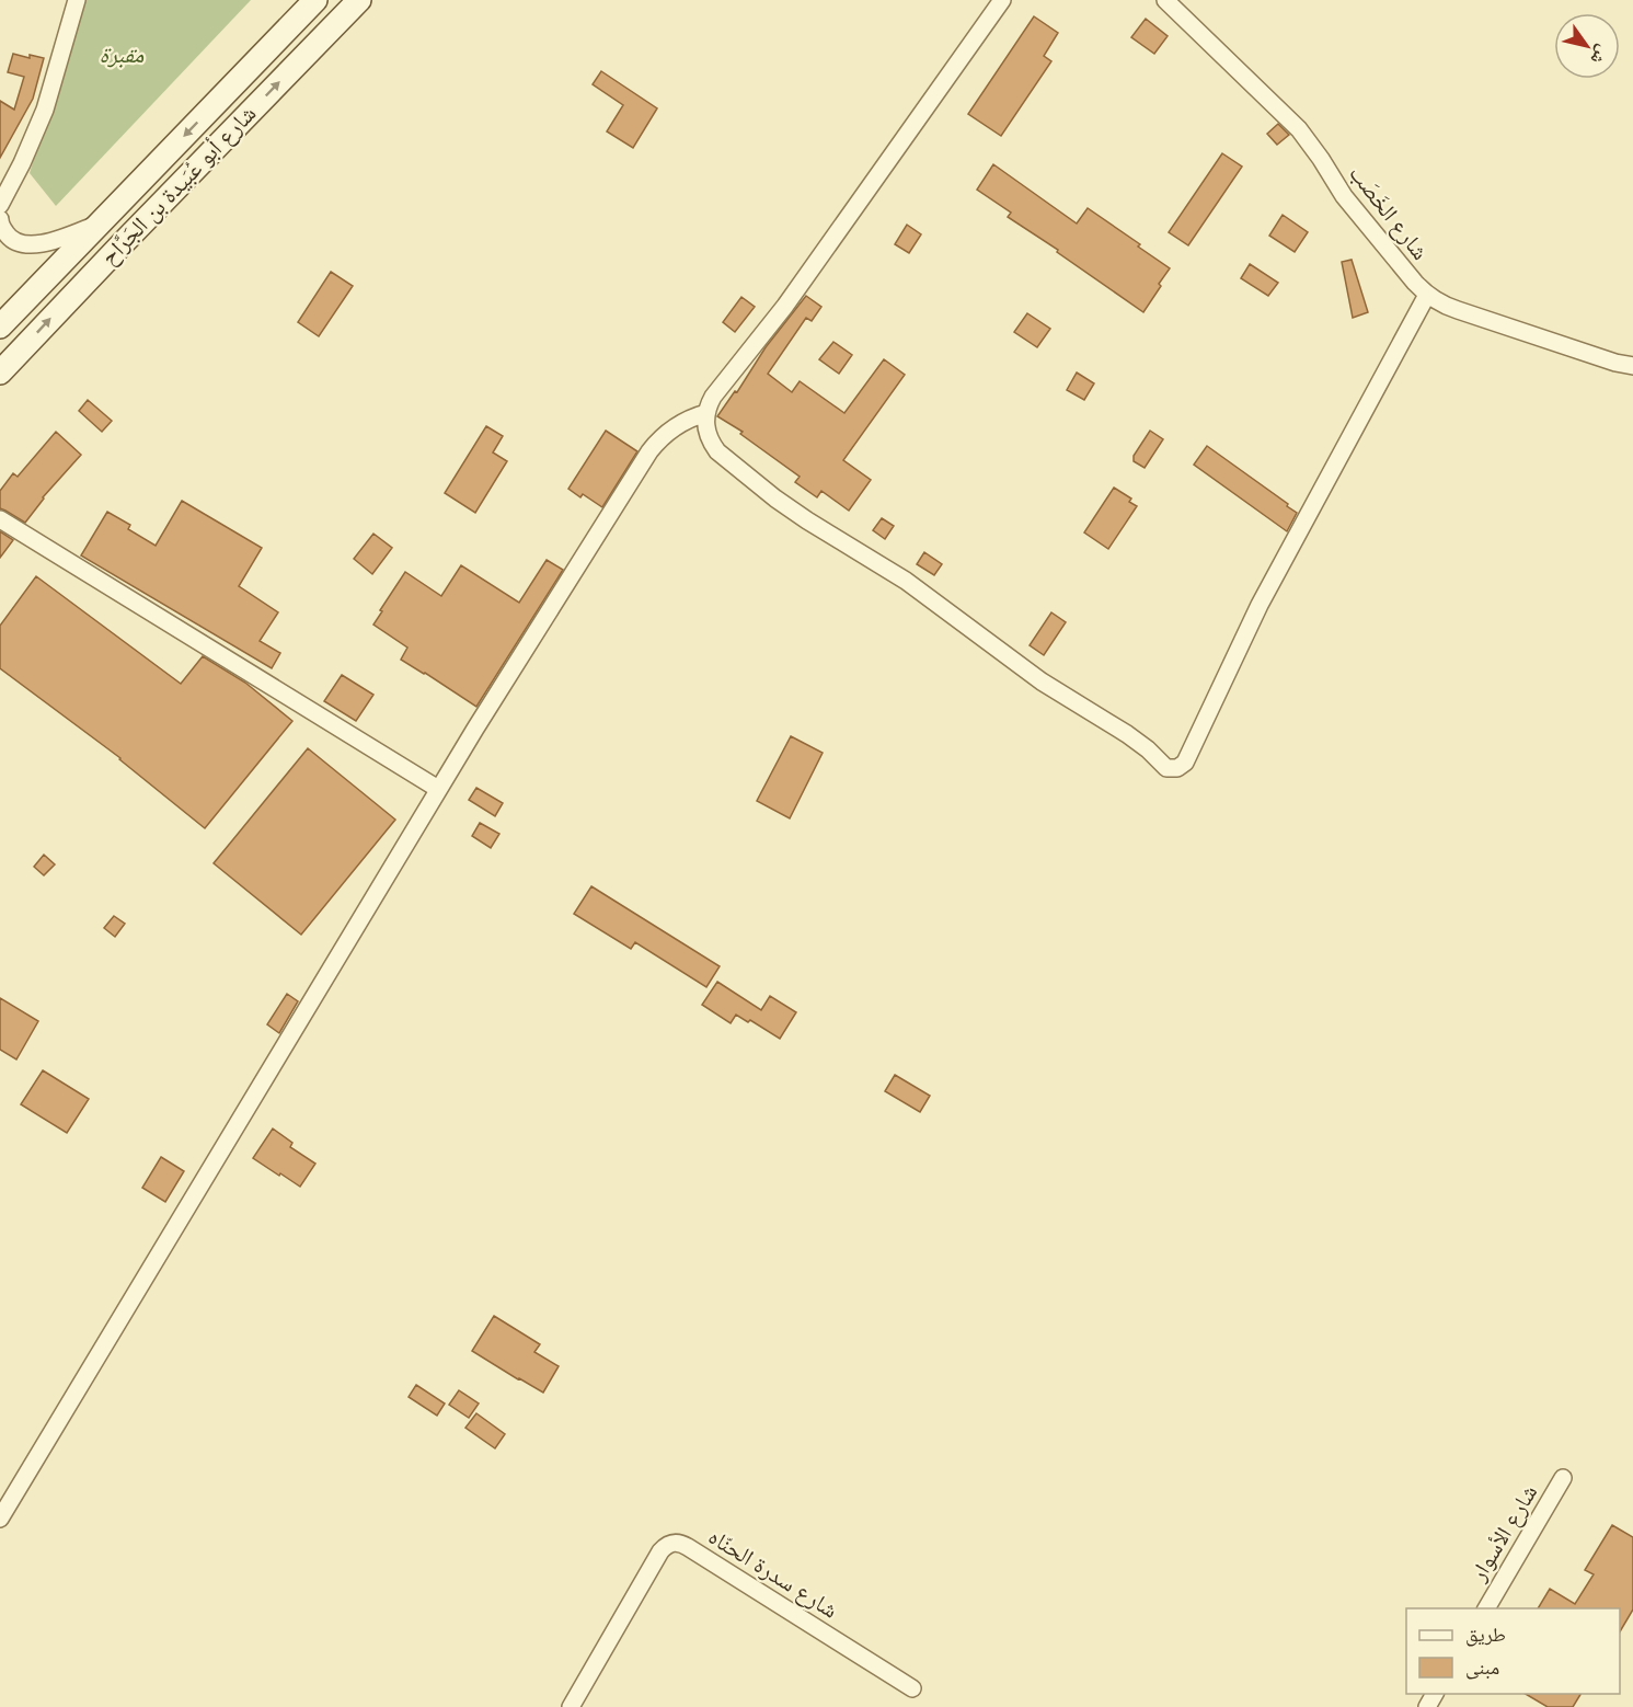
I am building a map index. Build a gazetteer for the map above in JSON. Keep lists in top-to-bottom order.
{
  "streets": {
    "main road": ["شارع أبو عُبَيدة بن الجَرَّاح"],
    "street": ["شارع الخَصَب", "شارع الأسوار", "شارع سدرة الحنّاه"]
  },
  "parks": ["مقبرة"],
  "legend": ["طريق", "مبنى"],
  "north": "bottom right"
}
